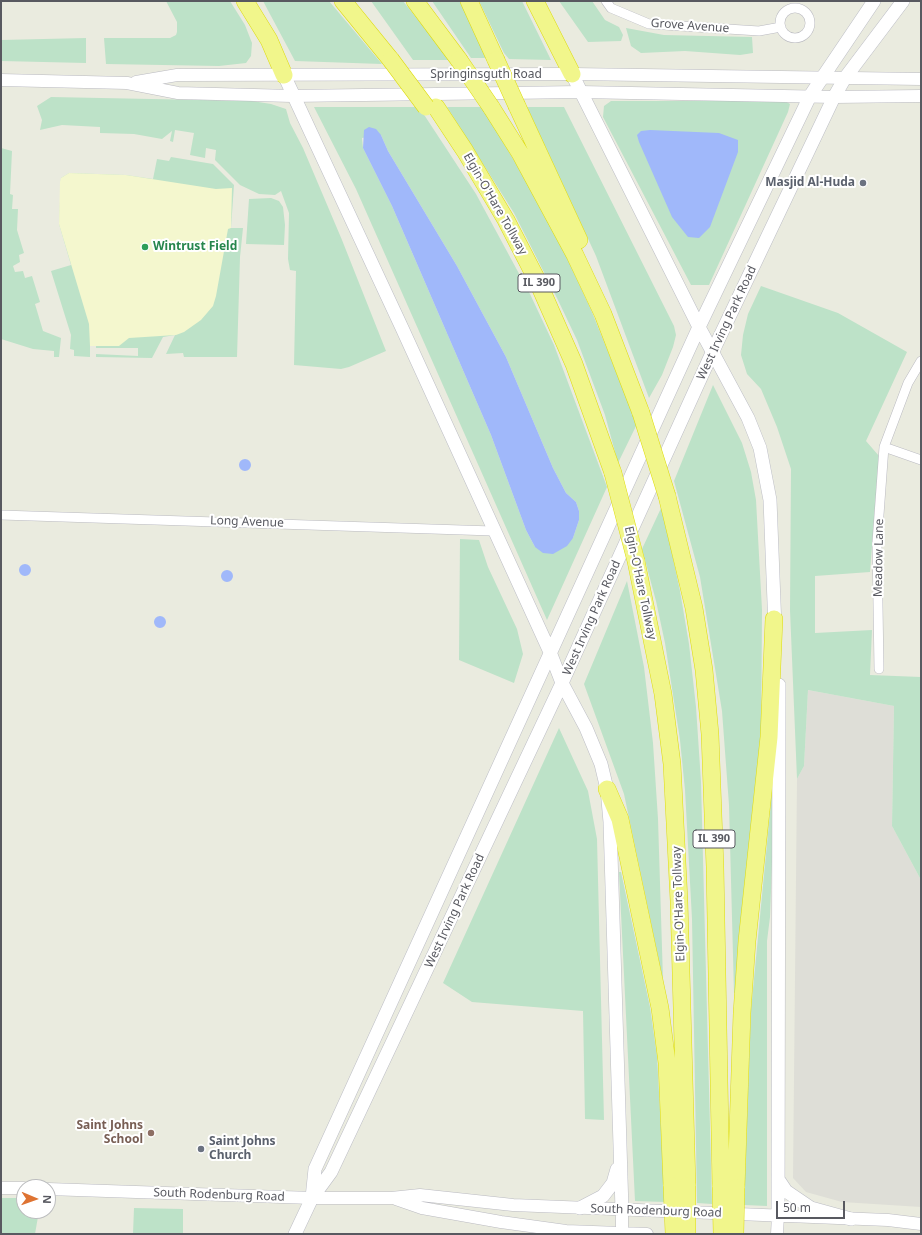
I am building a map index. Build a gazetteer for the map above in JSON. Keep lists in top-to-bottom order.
{
  "streets": {
    "highway": ["Elgin-O'Hare Tollway", "IL 390"],
    "main road": ["West Irving Park Road"],
    "street": [
      "Grove Avenue",
      "Springinsguth Road",
      "Long Avenue",
      "Meadow Lane",
      "South Rodenburg Road"
    ]
  },
  "crossings": [
    ["Springinsguth Road", "West Irving Park Road"],
    ["West Irving Park Road", "South Rodenburg Road"]
  ],
  "places": [
    "Masjid Al-Huda",
    "Wintrust Field",
    "Saint Johns School",
    "Saint Johns Church"
  ],
  "scale_bar": "50 m",
  "north": "right"
}
